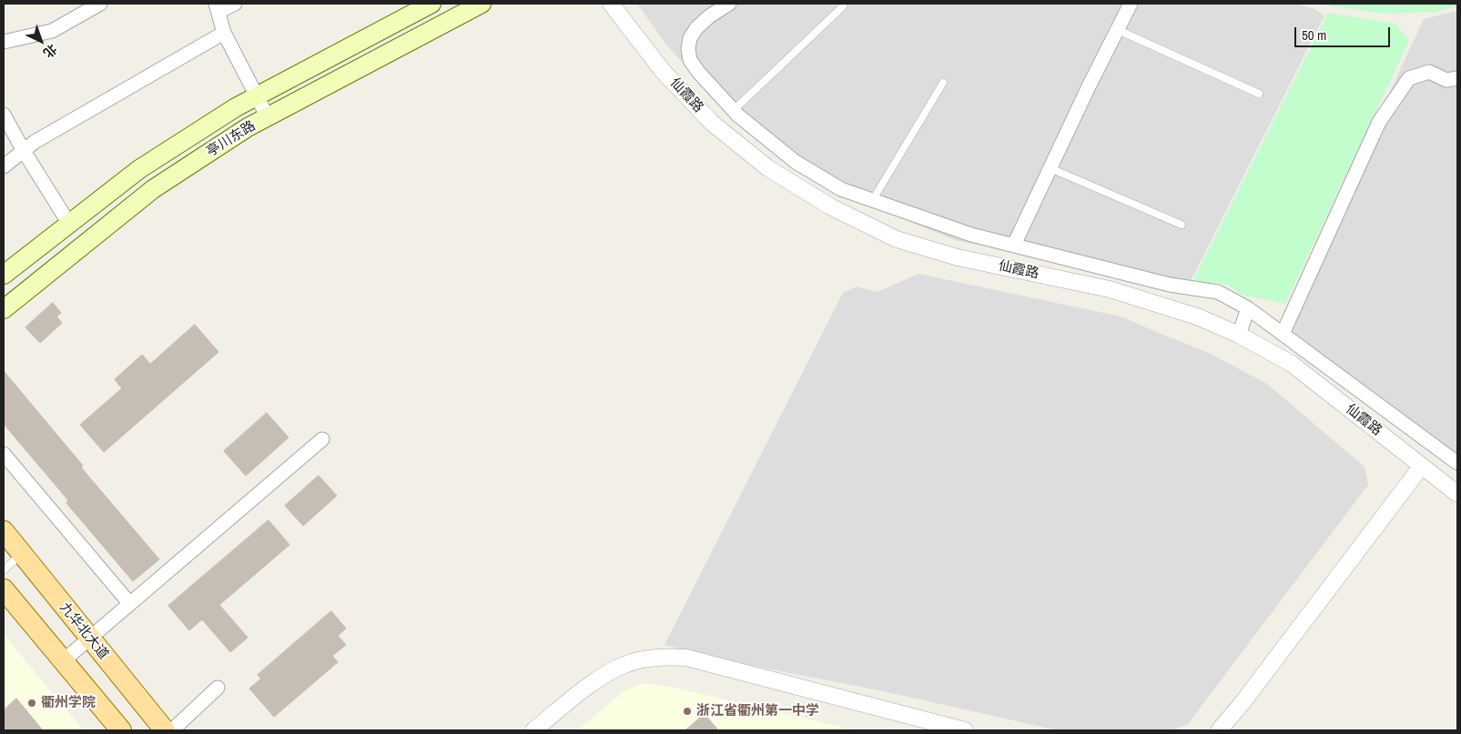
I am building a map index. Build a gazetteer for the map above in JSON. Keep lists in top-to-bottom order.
{
  "streets": {
    "main road": ["亭川东路", "九华北大道"],
    "street": ["仙霞路"]
  },
  "places": ["衢州学院", "浙江省衢州第一中学"],
  "scale_bar": "50 m",
  "north": "bottom right"
}
